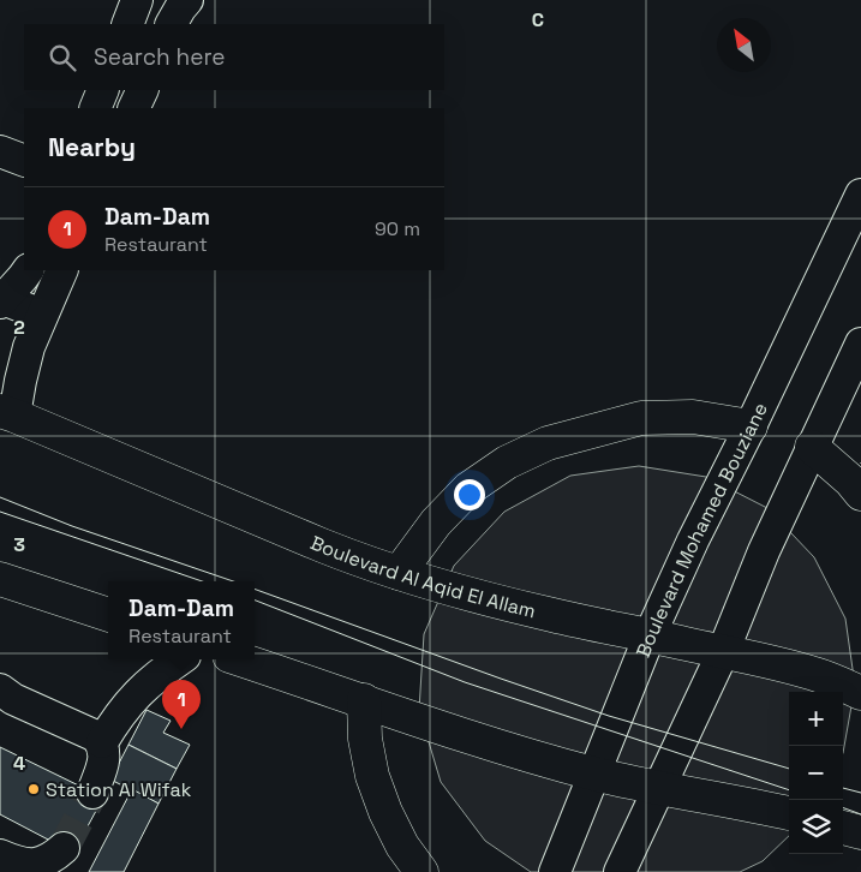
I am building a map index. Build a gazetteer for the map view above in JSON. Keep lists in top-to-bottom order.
{
  "streets": {
    "main road": ["Boulevard Al Aqid El Allam"],
    "street": ["Boulevard Mohamed Bouziane"]
  },
  "crossings": [
    ["Boulevard Mohamed Bouziane", "Boulevard Al Aqid El Allam"]
  ],
  "places": ["Station Al Wifak"],
  "north": "top left",
  "page": {
    "search": "Search here",
    "heading": "Nearby",
    "list": [
      {
        "mark": "1",
        "name": "Dam-Dam",
        "note": "Restaurant",
        "value": "90 m"
      }
    ],
    "popup": ["Dam-Dam", "Restaurant"],
    "pins": "1",
    "map_buttons": ["+", "−"]
  },
  "grid": {
    "columns": ["C"],
    "rows": ["2", "3", "4"]
  }
}
